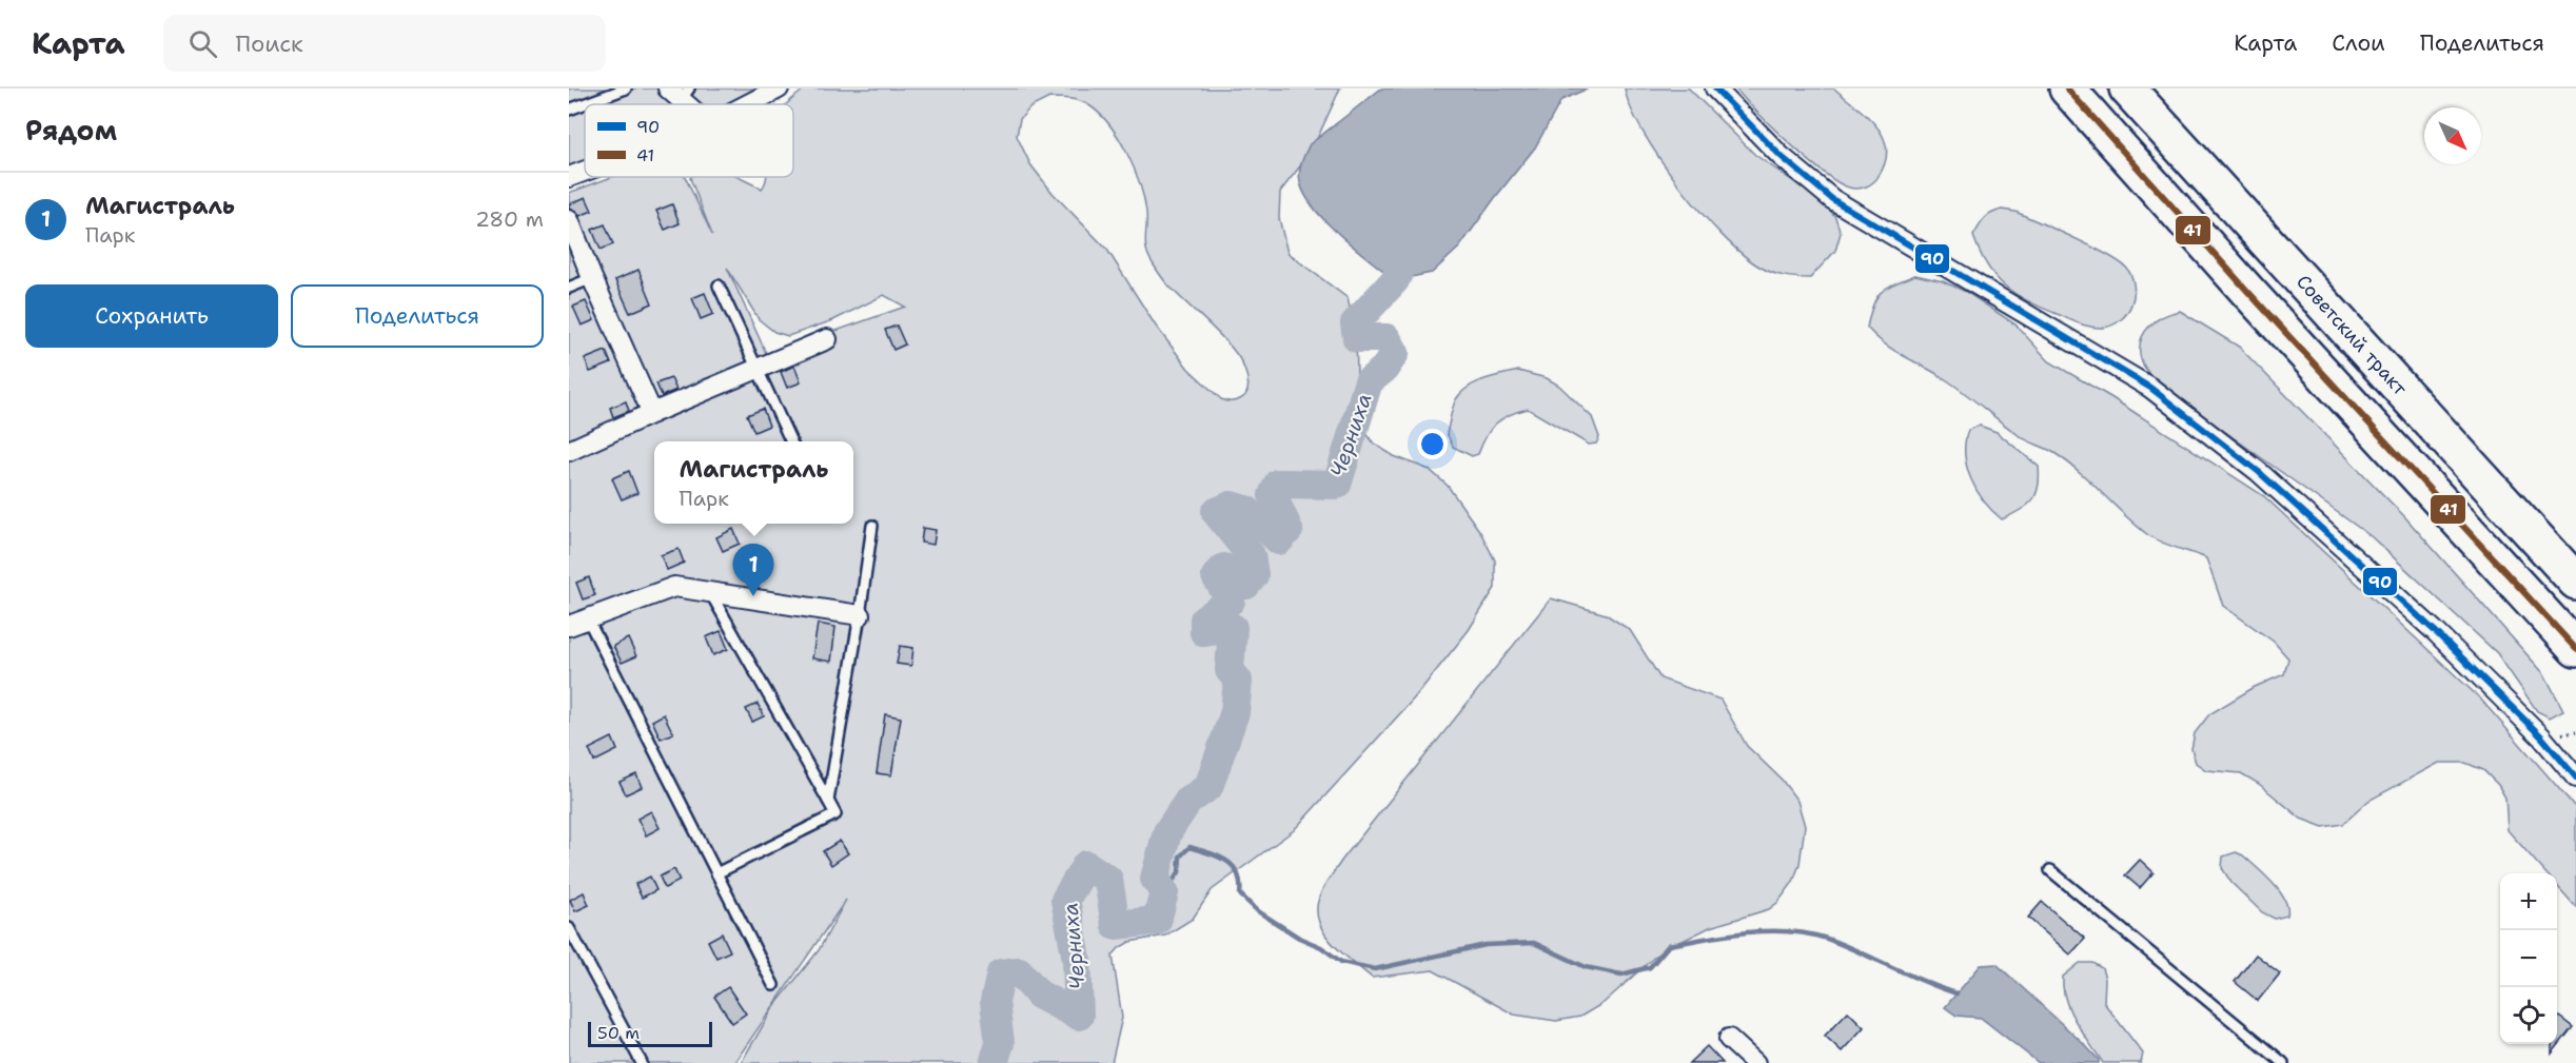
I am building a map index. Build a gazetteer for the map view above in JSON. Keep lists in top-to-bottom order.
{
  "streets": {
    "highway": ["Советский тракт"]
  },
  "water": ["Черниха"],
  "lines": ["transit line 90", "transit line 41"],
  "legend": ["90", "41"],
  "scale_bar": "50 m",
  "north": "bottom right",
  "page": {
    "header": "Карта",
    "search": "Поиск",
    "nav": ["Карта", "Слои", "Поделиться"],
    "heading": "Рядом",
    "list": [
      {
        "mark": "1",
        "name": "Магистраль",
        "note": "Парк",
        "value": "280 m"
      }
    ],
    "buttons": ["Сохранить", "Поделиться"],
    "popup": ["Магистраль", "Парк"],
    "pins": "1",
    "map_buttons": ["+", "−"],
    "scale": "50 m"
  }
}
